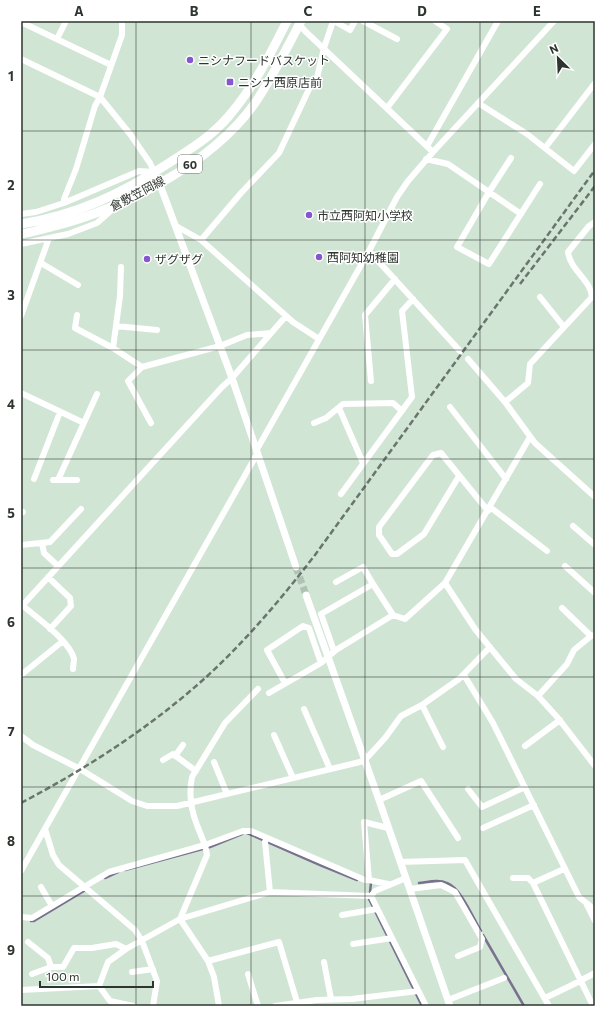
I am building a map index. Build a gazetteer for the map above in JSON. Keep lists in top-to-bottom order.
{
  "streets": {
    "main road": ["60", "倉敷笠岡線"]
  },
  "places": {
    "other": [
      "ニシナフードバスケット",
      "市立西阿知小学校",
      "西阿知幼稚園",
      "ザグザグ"
    ],
    "transit": ["ニシナ西原店前"]
  },
  "scale_bar": "100 m",
  "north": "top left",
  "grid": {
    "columns": [
      "A",
      "B",
      "C",
      "D",
      "E"
    ],
    "rows": [
      "1",
      "2",
      "3",
      "4",
      "5",
      "6",
      "7",
      "8",
      "9"
    ]
  }
}
